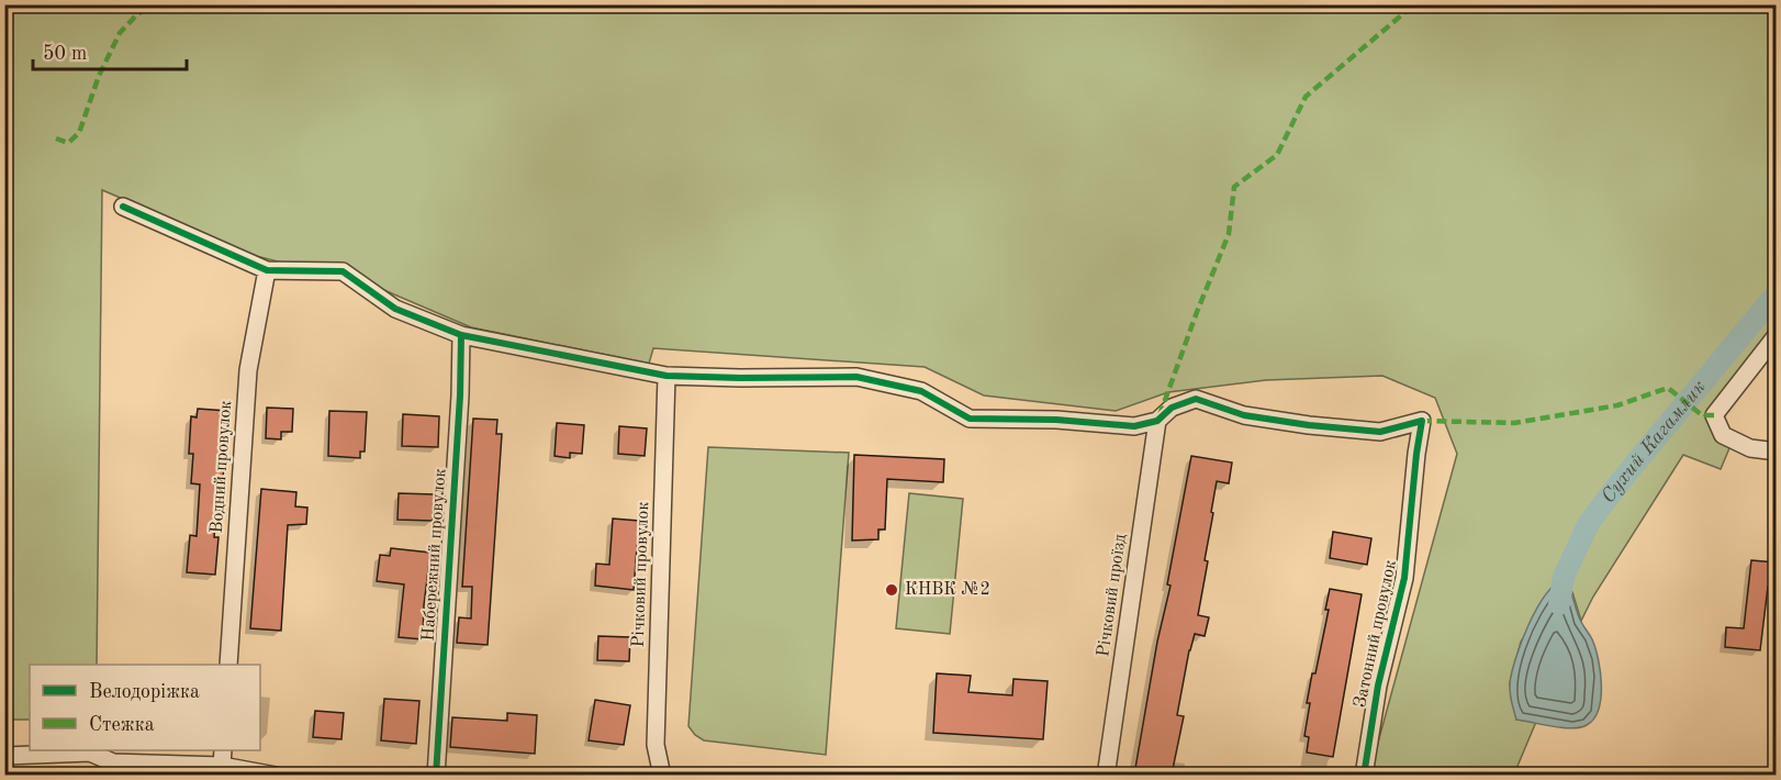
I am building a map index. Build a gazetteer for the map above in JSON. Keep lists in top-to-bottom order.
{
  "streets": {
    "street": [
      "Водний провулок",
      "Набережний провулок",
      "Річковий провулок",
      "Річковий проїзд",
      "Затонний провулок"
    ]
  },
  "crossings": [
    ["Річковий проїзд", "Затонний провулок"]
  ],
  "water": ["Сухий Кагамлик"],
  "places": ["КНВК №2"],
  "legend": ["Велодоріжка", "Стежка"],
  "scale_bar": "50 m"
}
